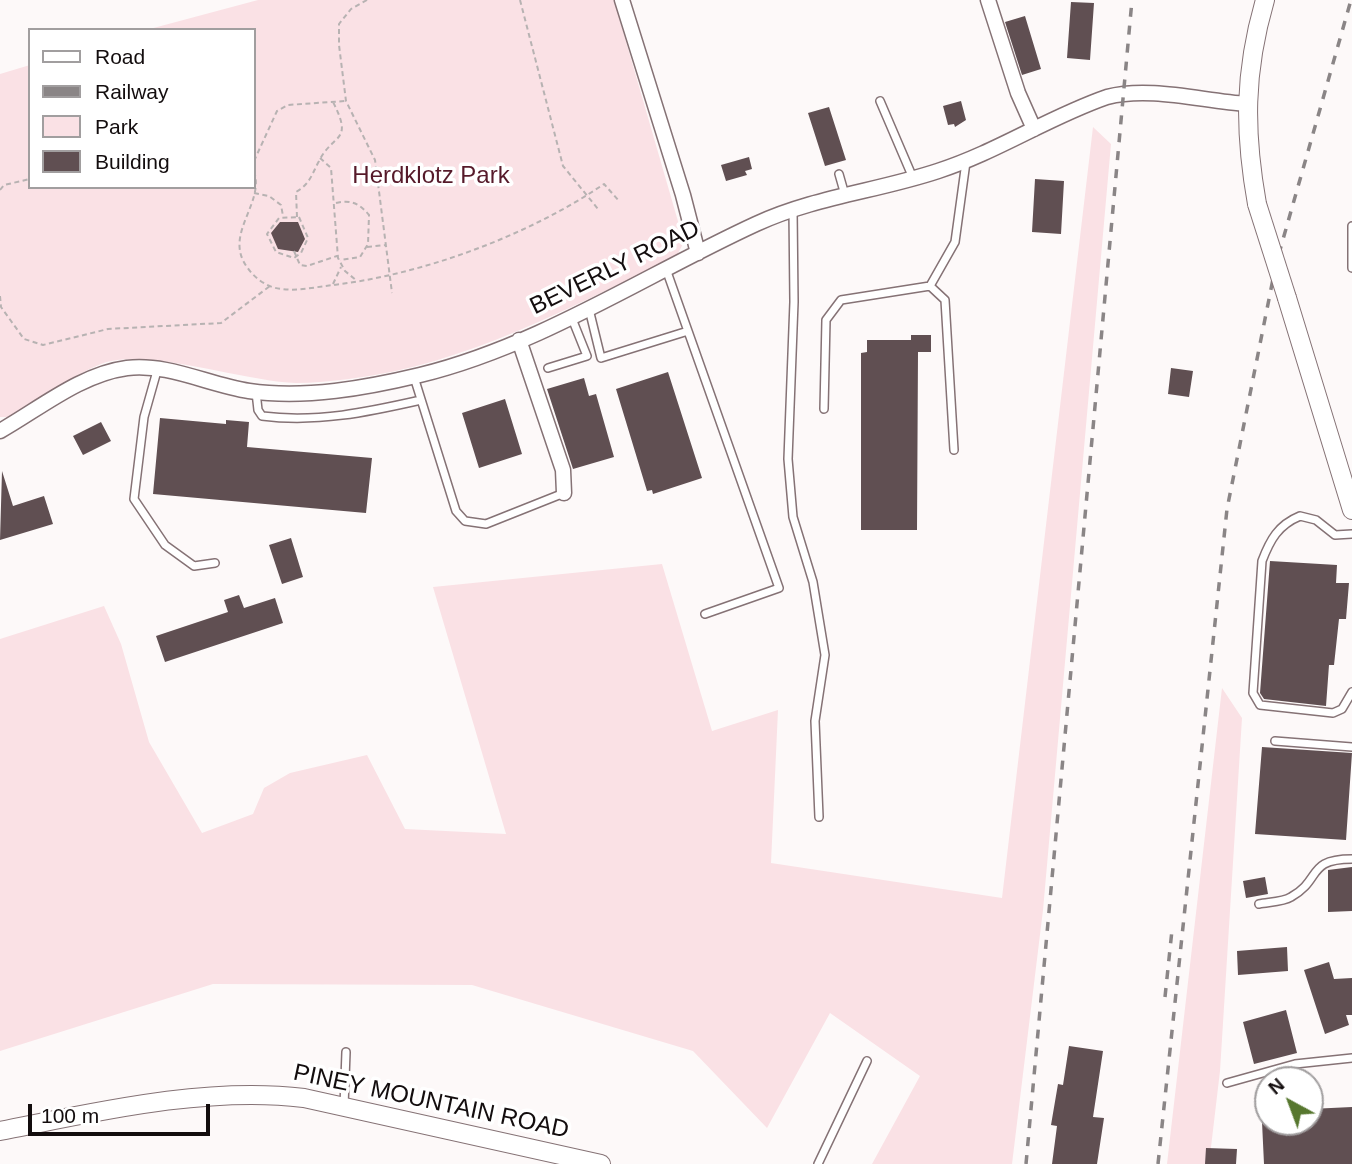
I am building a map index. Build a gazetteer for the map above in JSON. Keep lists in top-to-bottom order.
{
  "streets": {
    "street": ["BEVERLY ROAD", "PINEY MOUNTAIN ROAD"]
  },
  "parks": ["Herdklotz Park"],
  "legend": [
    "Road",
    "Railway",
    "Park",
    "Building"
  ],
  "scale_bar": "100 m",
  "north": "top left"
}
